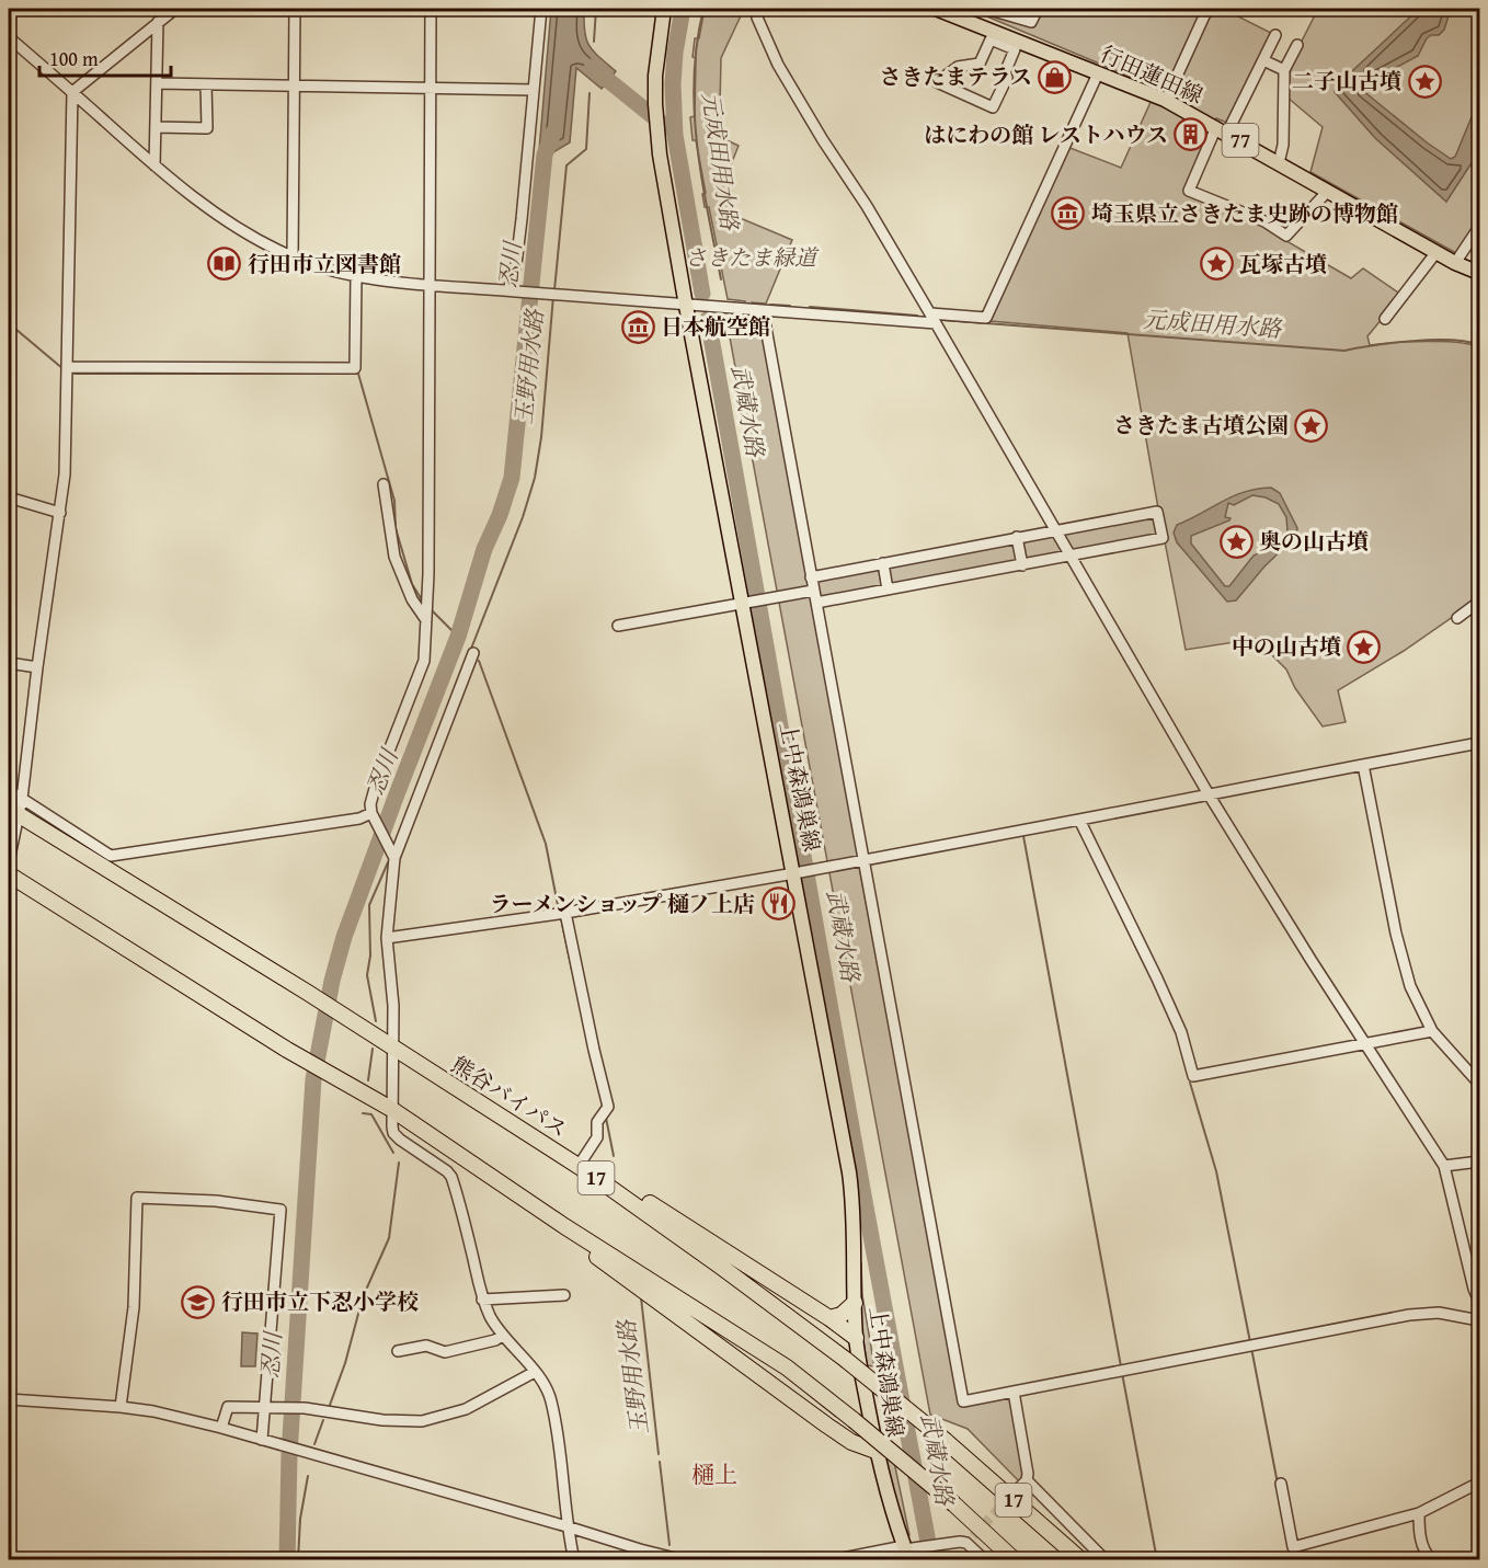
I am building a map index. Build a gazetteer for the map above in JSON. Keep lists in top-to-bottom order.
{
  "streets": {
    "highway": ["熊谷バイパス", "17"],
    "main road": ["行田蓮田線", "77", "上中森鴻巣線"]
  },
  "crossings": [
    ["上中森鴻巣線", "17"],
    ["熊谷バイパス", "17"]
  ],
  "districts": ["樋上"],
  "water": [
    "元成田用水路",
    "忍川",
    "玉野用水路",
    "武蔵水路"
  ],
  "parks": ["さきたま緑道"],
  "places": {
    "shop": ["さきたまテラス"],
    "place": [
      "二子山古墳",
      "瓦塚古墳",
      "さきたま古墳公園",
      "奥の山古墳",
      "中の山古墳"
    ],
    "building": ["はにわの館 レストハウス"],
    "museum": ["埼玉県立さきたま史跡の博物館", "日本航空館"],
    "library": ["行田市立図書館"],
    "restaurant": ["ラーメンショップ 樋ノ上店"],
    "school or university": ["行田市立下忍小学校"]
  },
  "scale_bar": "100 m"
}
